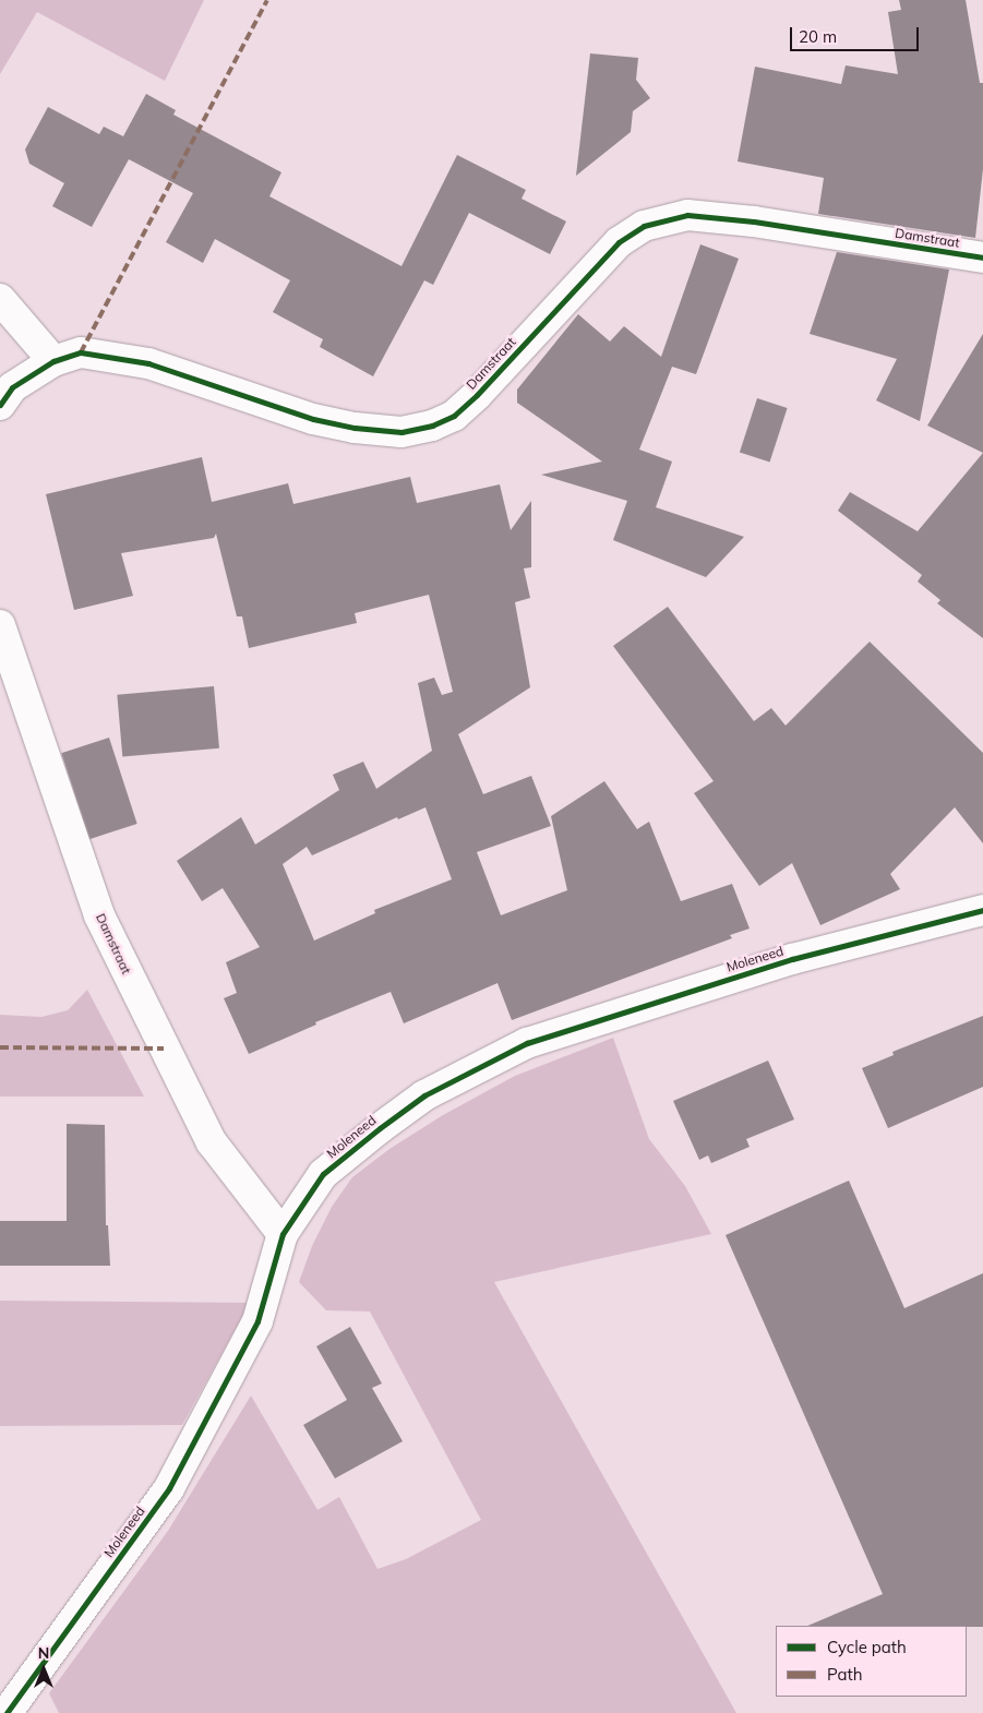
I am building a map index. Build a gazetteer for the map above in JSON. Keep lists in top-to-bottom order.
{
  "streets": {
    "street": ["Damstraat", "Moleneed"]
  },
  "crossings": [
    ["Damstraat", "Moleneed"]
  ],
  "legend": ["Cycle path", "Path"],
  "scale_bar": "20 m",
  "north": "top"
}
